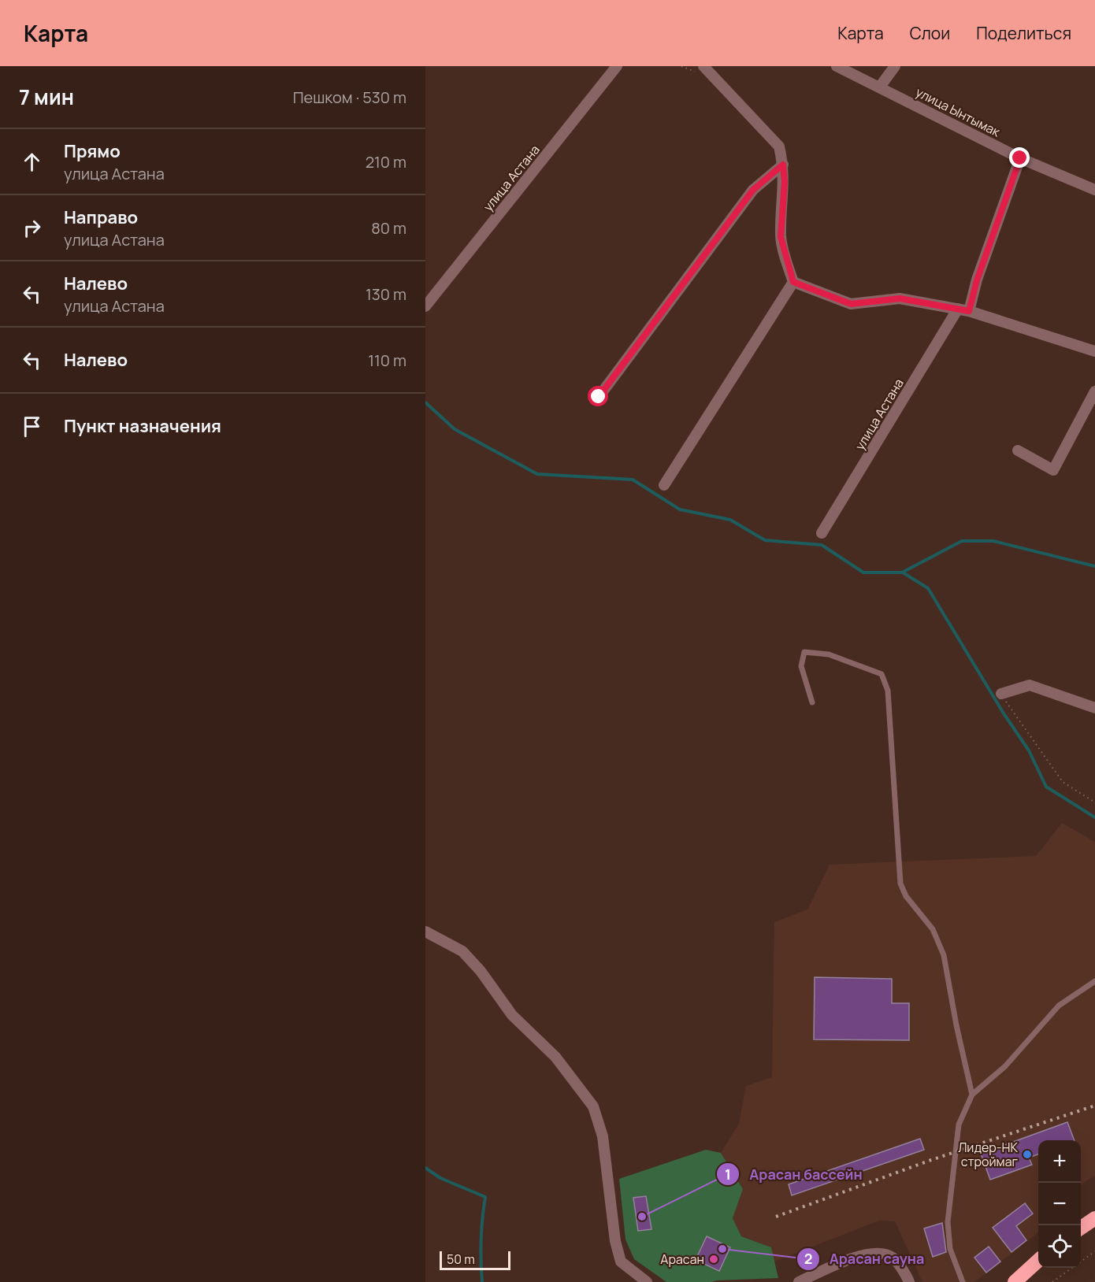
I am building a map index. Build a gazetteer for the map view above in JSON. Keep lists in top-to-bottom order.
{
  "streets": {
    "street": ["улица Ынтымак", "улица Астана"]
  },
  "crossings": [
    ["улица Ынтымак", "улица Астана"]
  ],
  "places": [
    "Лидер-НК строймаг",
    "Арасан бассейн",
    "Арасан сауна",
    "Арасан"
  ],
  "scale_bar": "50 m",
  "page": {
    "header": "Карта",
    "nav": ["Карта", "Слои", "Поделиться"],
    "heading": ["7 мин", "Пешком · 530 m"],
    "list": [
      ["Прямо", "улица Астана", "210 m"],
      ["Направо", "улица Астана", "80 m"],
      ["Налево", "улица Астана", "130 m"],
      ["Налево", "110 m"],
      "Пункт назначения"
    ],
    "map_buttons": ["+", "−"],
    "scale": "50 m"
  }
}
